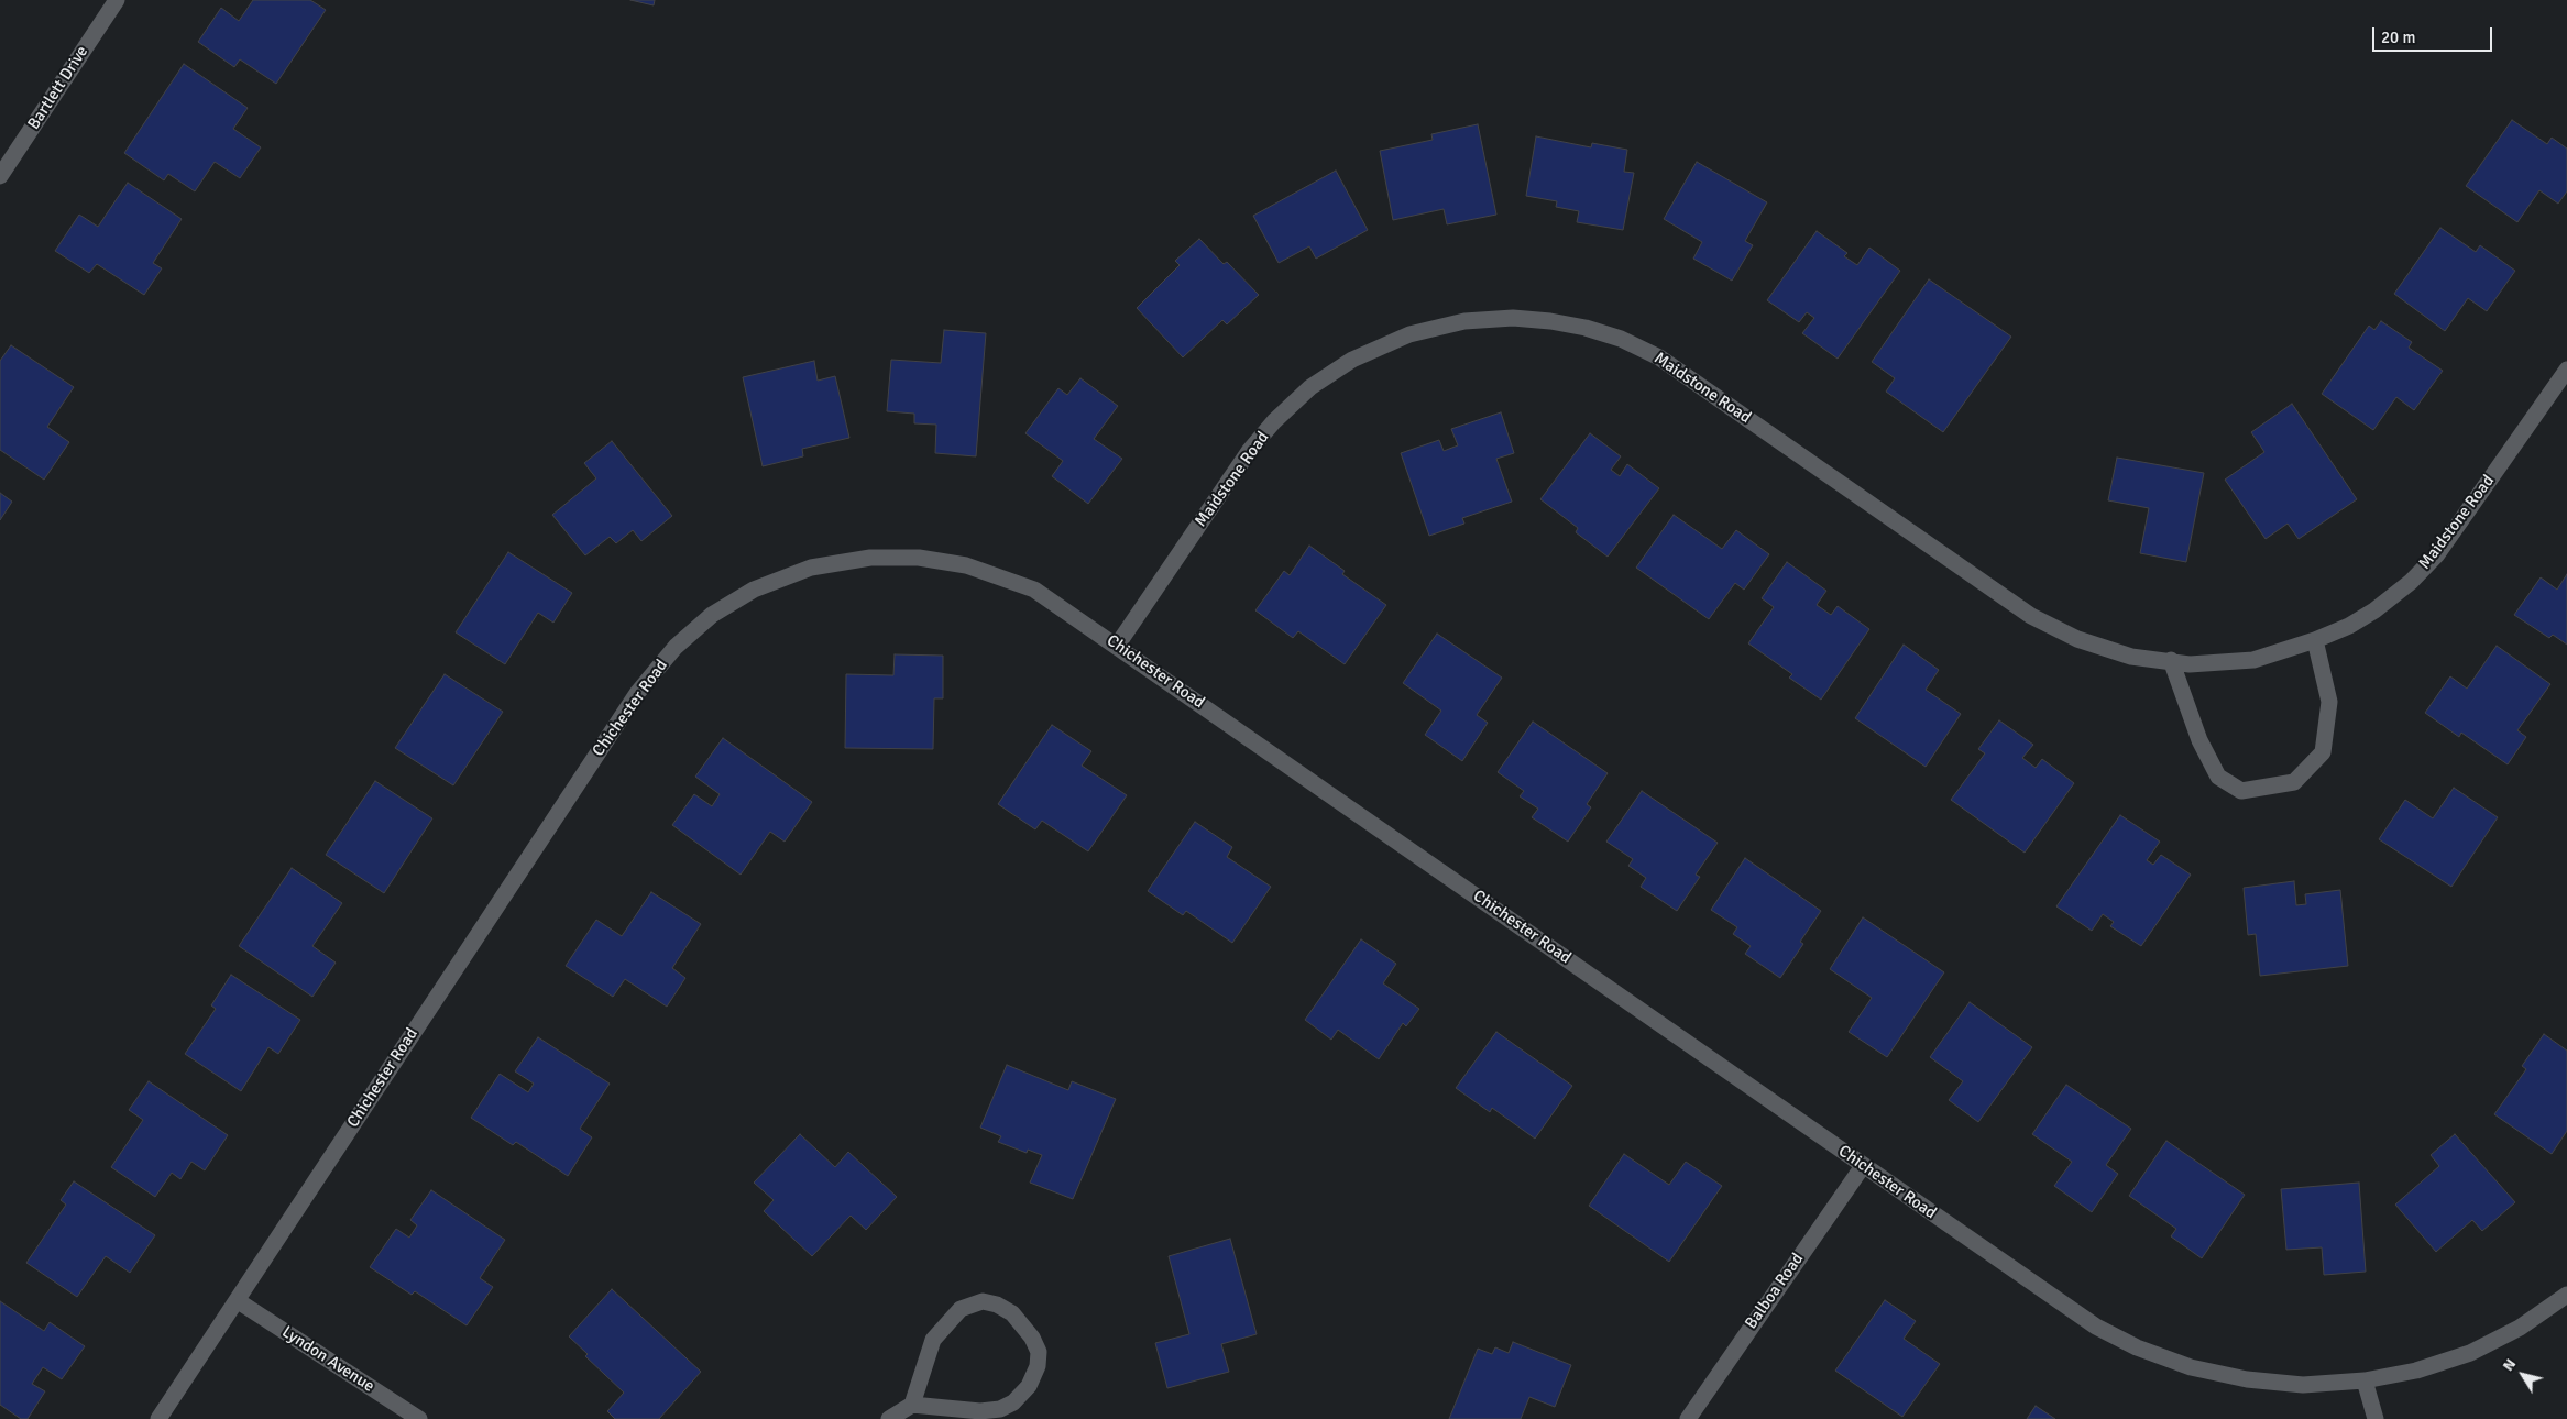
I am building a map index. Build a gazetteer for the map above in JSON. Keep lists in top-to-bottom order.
{
  "streets": {
    "street": [
      "Bartlett Drive",
      "Maidstone Road",
      "Chichester Road",
      "Balboa Road",
      "Lyndon Avenue"
    ]
  },
  "crossings": [
    ["Maidstone Road", "Chichester Road"],
    ["Chichester Road", "Balboa Road"],
    ["Chichester Road", "Lyndon Avenue"]
  ],
  "scale_bar": "20 m",
  "north": "top left"
}
